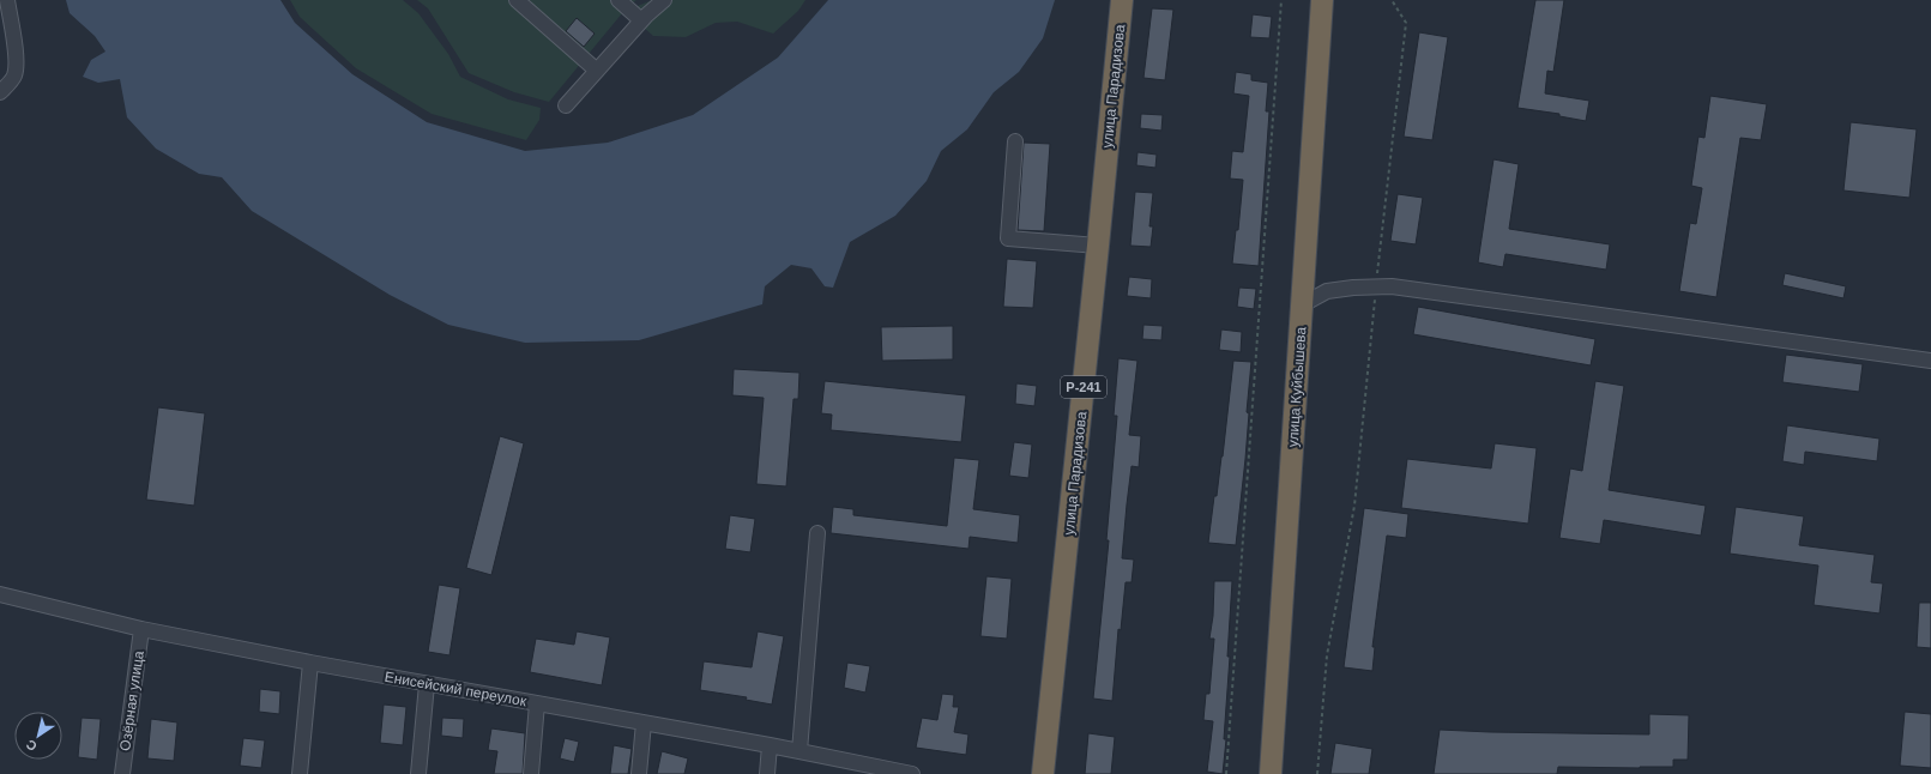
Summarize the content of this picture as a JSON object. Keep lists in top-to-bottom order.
{
  "streets": {
    "highway": ["улица Парадизова", "Р-241", "улица Куйбышева"],
    "street": ["Енисейский переулок", "Озёрная улица"]
  },
  "crossings": [
    ["Енисейский переулок", "Озёрная улица"]
  ],
  "north": "bottom left"
}
